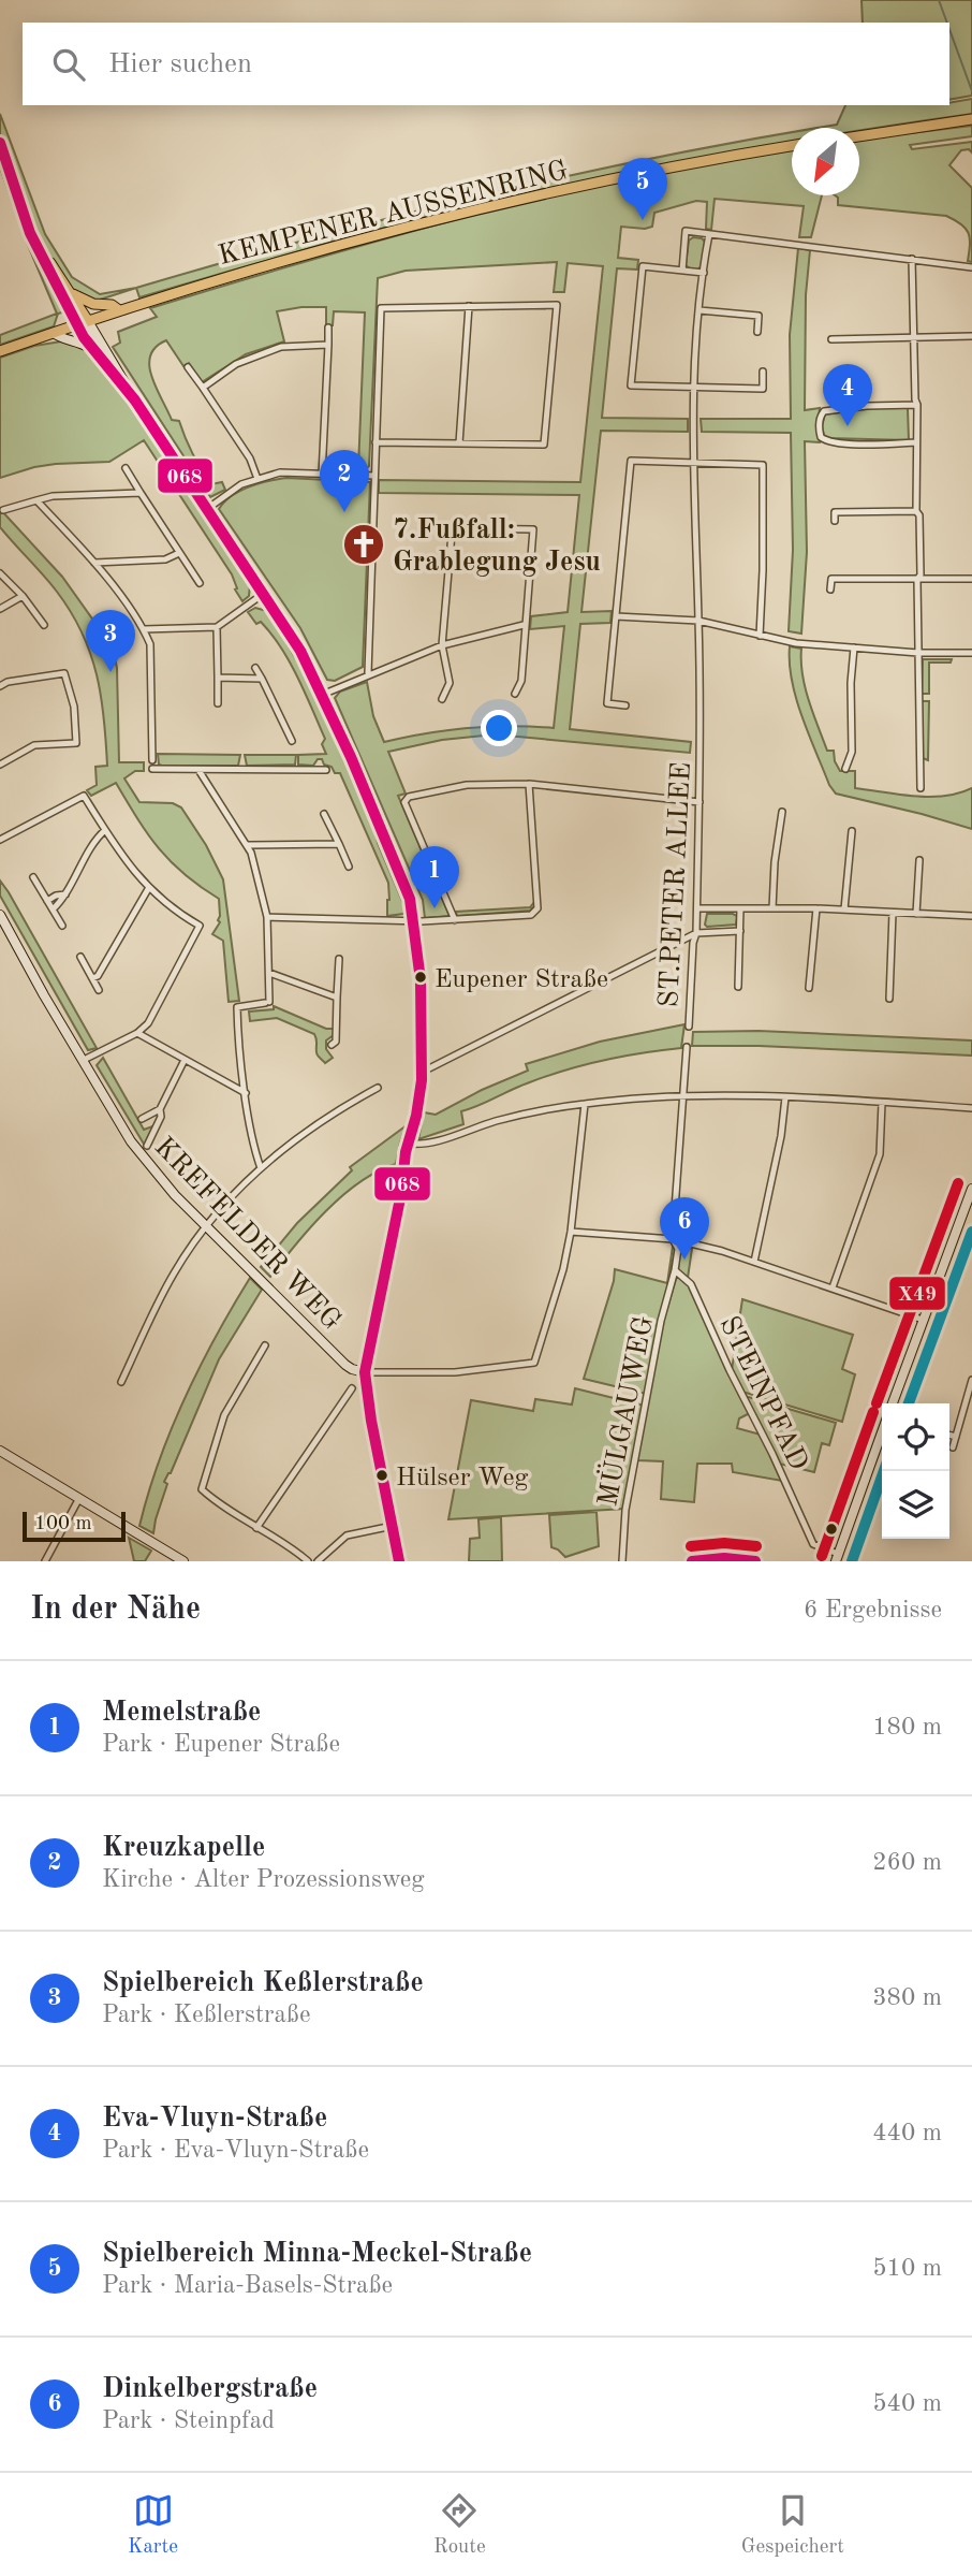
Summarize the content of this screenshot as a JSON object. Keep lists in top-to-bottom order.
{
  "streets": {
    "main road": ["KEMPENER AUSSENRING", "KREFELDER WEG"],
    "street": ["ST.PETER ALLEE", "STEINPFAD", "MÜLGAUWEG"]
  },
  "crossings": [
    ["STEINPFAD", "MÜLGAUWEG"]
  ],
  "places": {
    "church": ["7.Fußfall: Grablegung Jesu"],
    "other": ["Eupener Straße", "Hülser Weg"]
  },
  "lines": ["transit line 068", "transit line X49"],
  "scale_bar": "100 m",
  "north": "bottom left",
  "page": {
    "search": "Hier suchen",
    "pins": [
      "5",
      "4",
      "2",
      "3",
      "1",
      "6"
    ],
    "scale": "100 m",
    "heading": ["In der Nähe", "6 Ergebnisse"],
    "list": [
      {
        "mark": "1",
        "name": "Memelstraße",
        "note": "Park · Eupener Straße",
        "value": "180 m"
      },
      {
        "mark": "2",
        "name": "Kreuzkapelle",
        "note": "Kirche · Alter Prozessionsweg",
        "value": "260 m"
      },
      {
        "mark": "3",
        "name": "Spielbereich Keßlerstraße",
        "note": "Park · Keßlerstraße",
        "value": "380 m"
      },
      {
        "mark": "4",
        "name": "Eva-Vluyn-Straße",
        "note": "Park · Eva-Vluyn-Straße",
        "value": "440 m"
      },
      {
        "mark": "5",
        "name": "Spielbereich Minna-Meckel-Straße",
        "note": "Park · Maria-Basels-Straße",
        "value": "510 m"
      },
      {
        "mark": "6",
        "name": "Dinkelbergstraße",
        "note": "Park · Steinpfad",
        "value": "540 m"
      }
    ],
    "nav": ["Karte", "Route", "Gespeichert"]
  }
}
